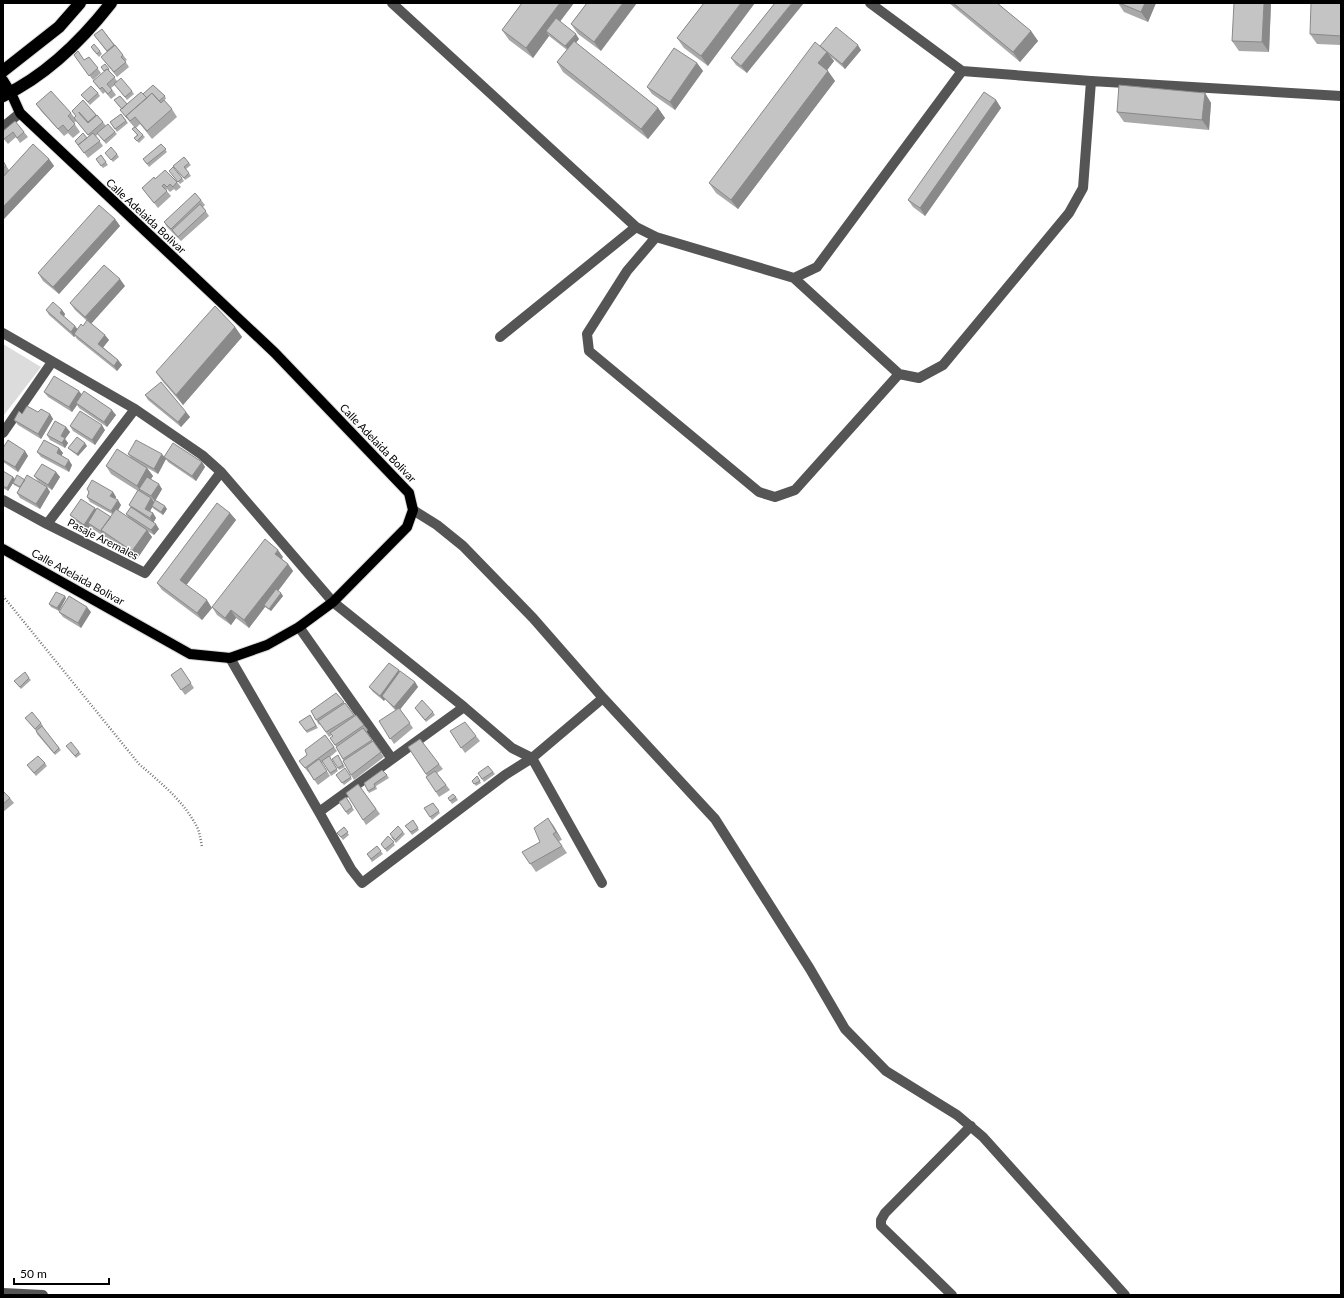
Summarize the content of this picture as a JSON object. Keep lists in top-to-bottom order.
{
  "streets": {
    "main road": ["Calle Adelaida Bolivar"],
    "street": ["Pasaje Aremales"]
  },
  "scale_bar": "50 m"
}
